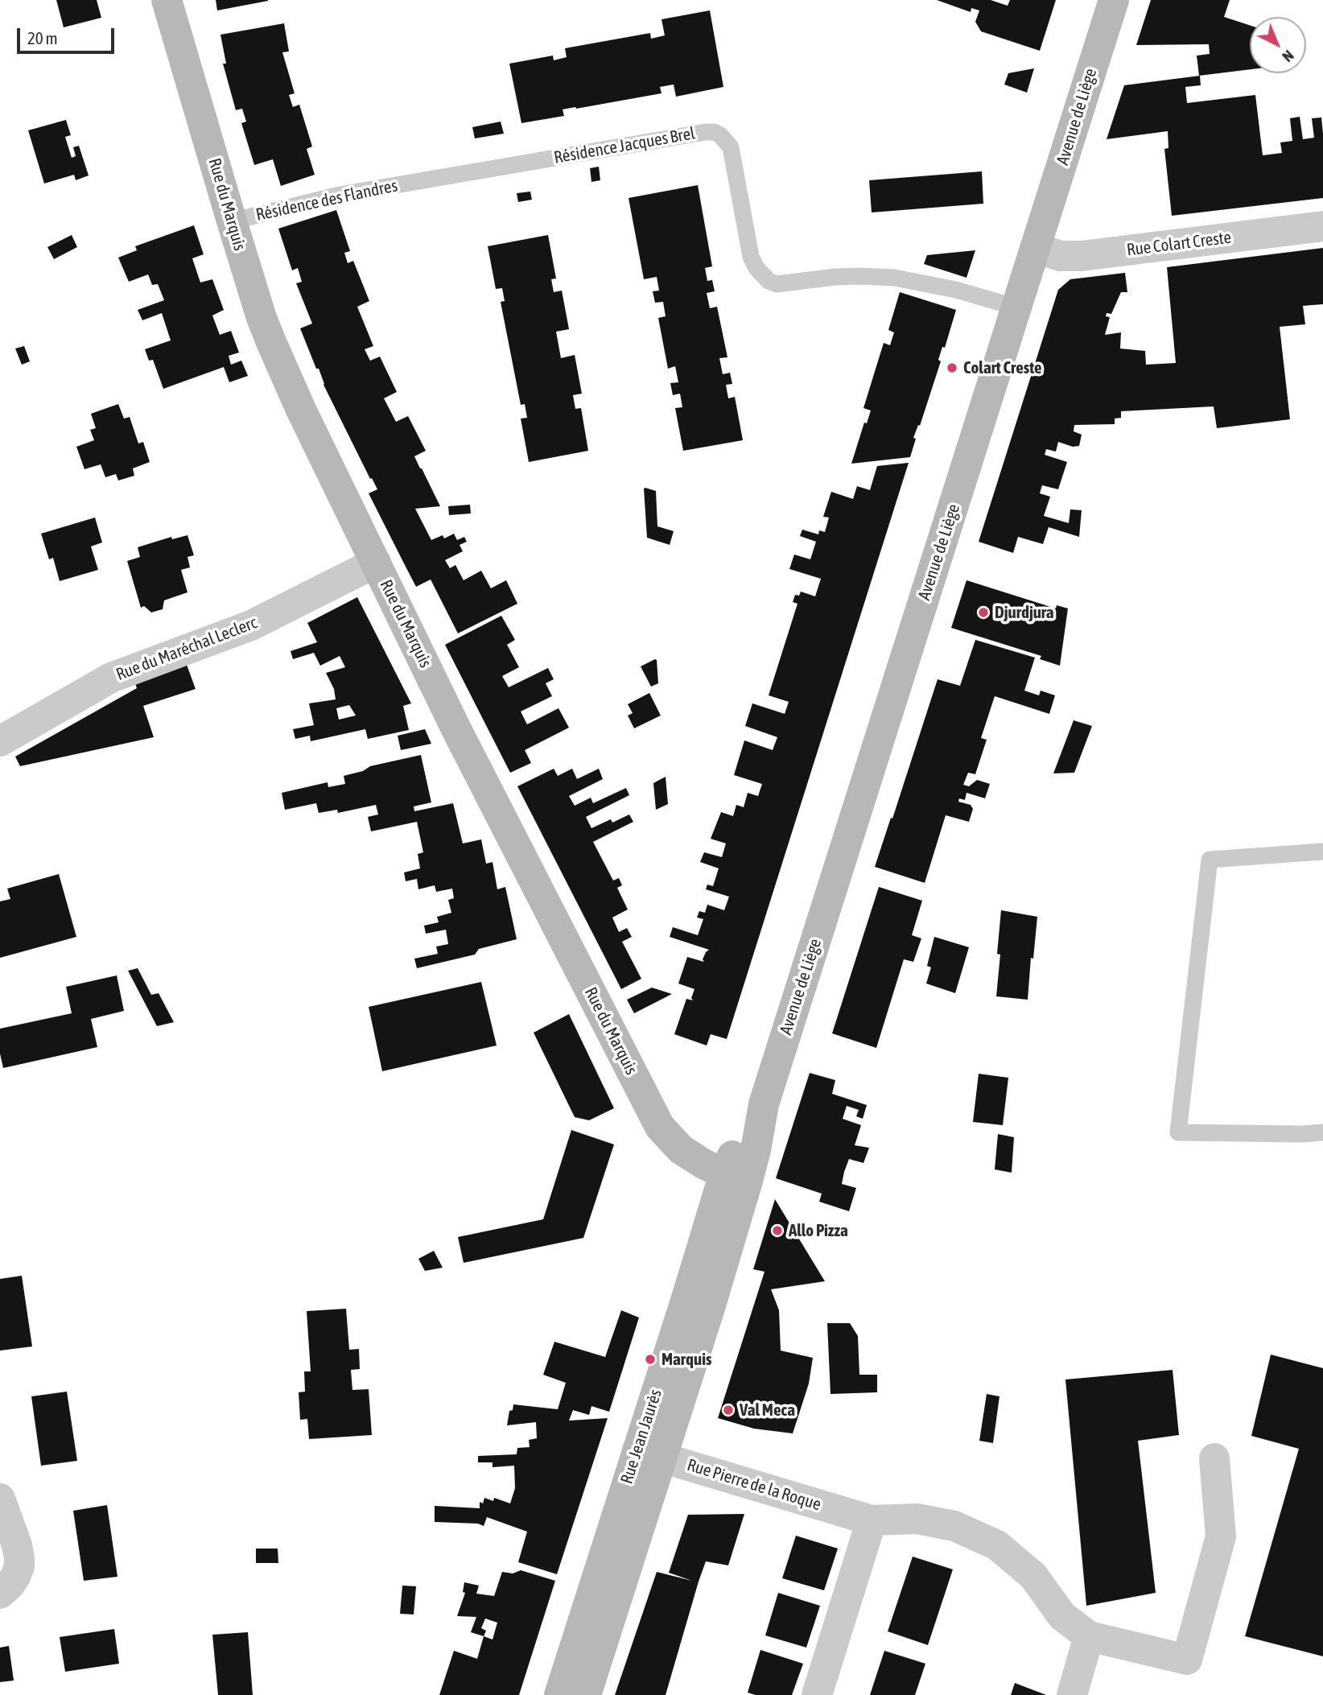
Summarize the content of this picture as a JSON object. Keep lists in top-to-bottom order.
{
  "streets": {
    "main road": ["Avenue de Liège", "Rue du Marquis", "Rue Jean Jaurès"],
    "street": ["Rue Colart Creste", "Rue du Maréchal Leclerc", "Rue Pierre de la Roque"],
    "lane": ["Résidence Jacques Brel", "Résidence des Flandres"]
  },
  "crossings": [
    ["Avenue de Liège", "Résidence Jacques Brel"],
    ["Avenue de Liège", "Rue du Marquis"],
    ["Avenue de Liège", "Rue Colart Creste"],
    ["Avenue de Liège", "Rue Jean Jaurès"],
    ["Résidence Jacques Brel", "Résidence des Flandres"],
    ["Résidence des Flandres", "Rue du Marquis"],
    ["Rue du Marquis", "Rue du Maréchal Leclerc"],
    ["Rue du Marquis", "Rue Jean Jaurès"],
    ["Rue Jean Jaurès", "Rue Pierre de la Roque"]
  ],
  "places": [
    "Colart Creste",
    "Djurdjura",
    "Allo Pizza",
    "Marquis",
    "Val Meca"
  ],
  "scale_bar": "20 m",
  "north": "bottom right"
}
